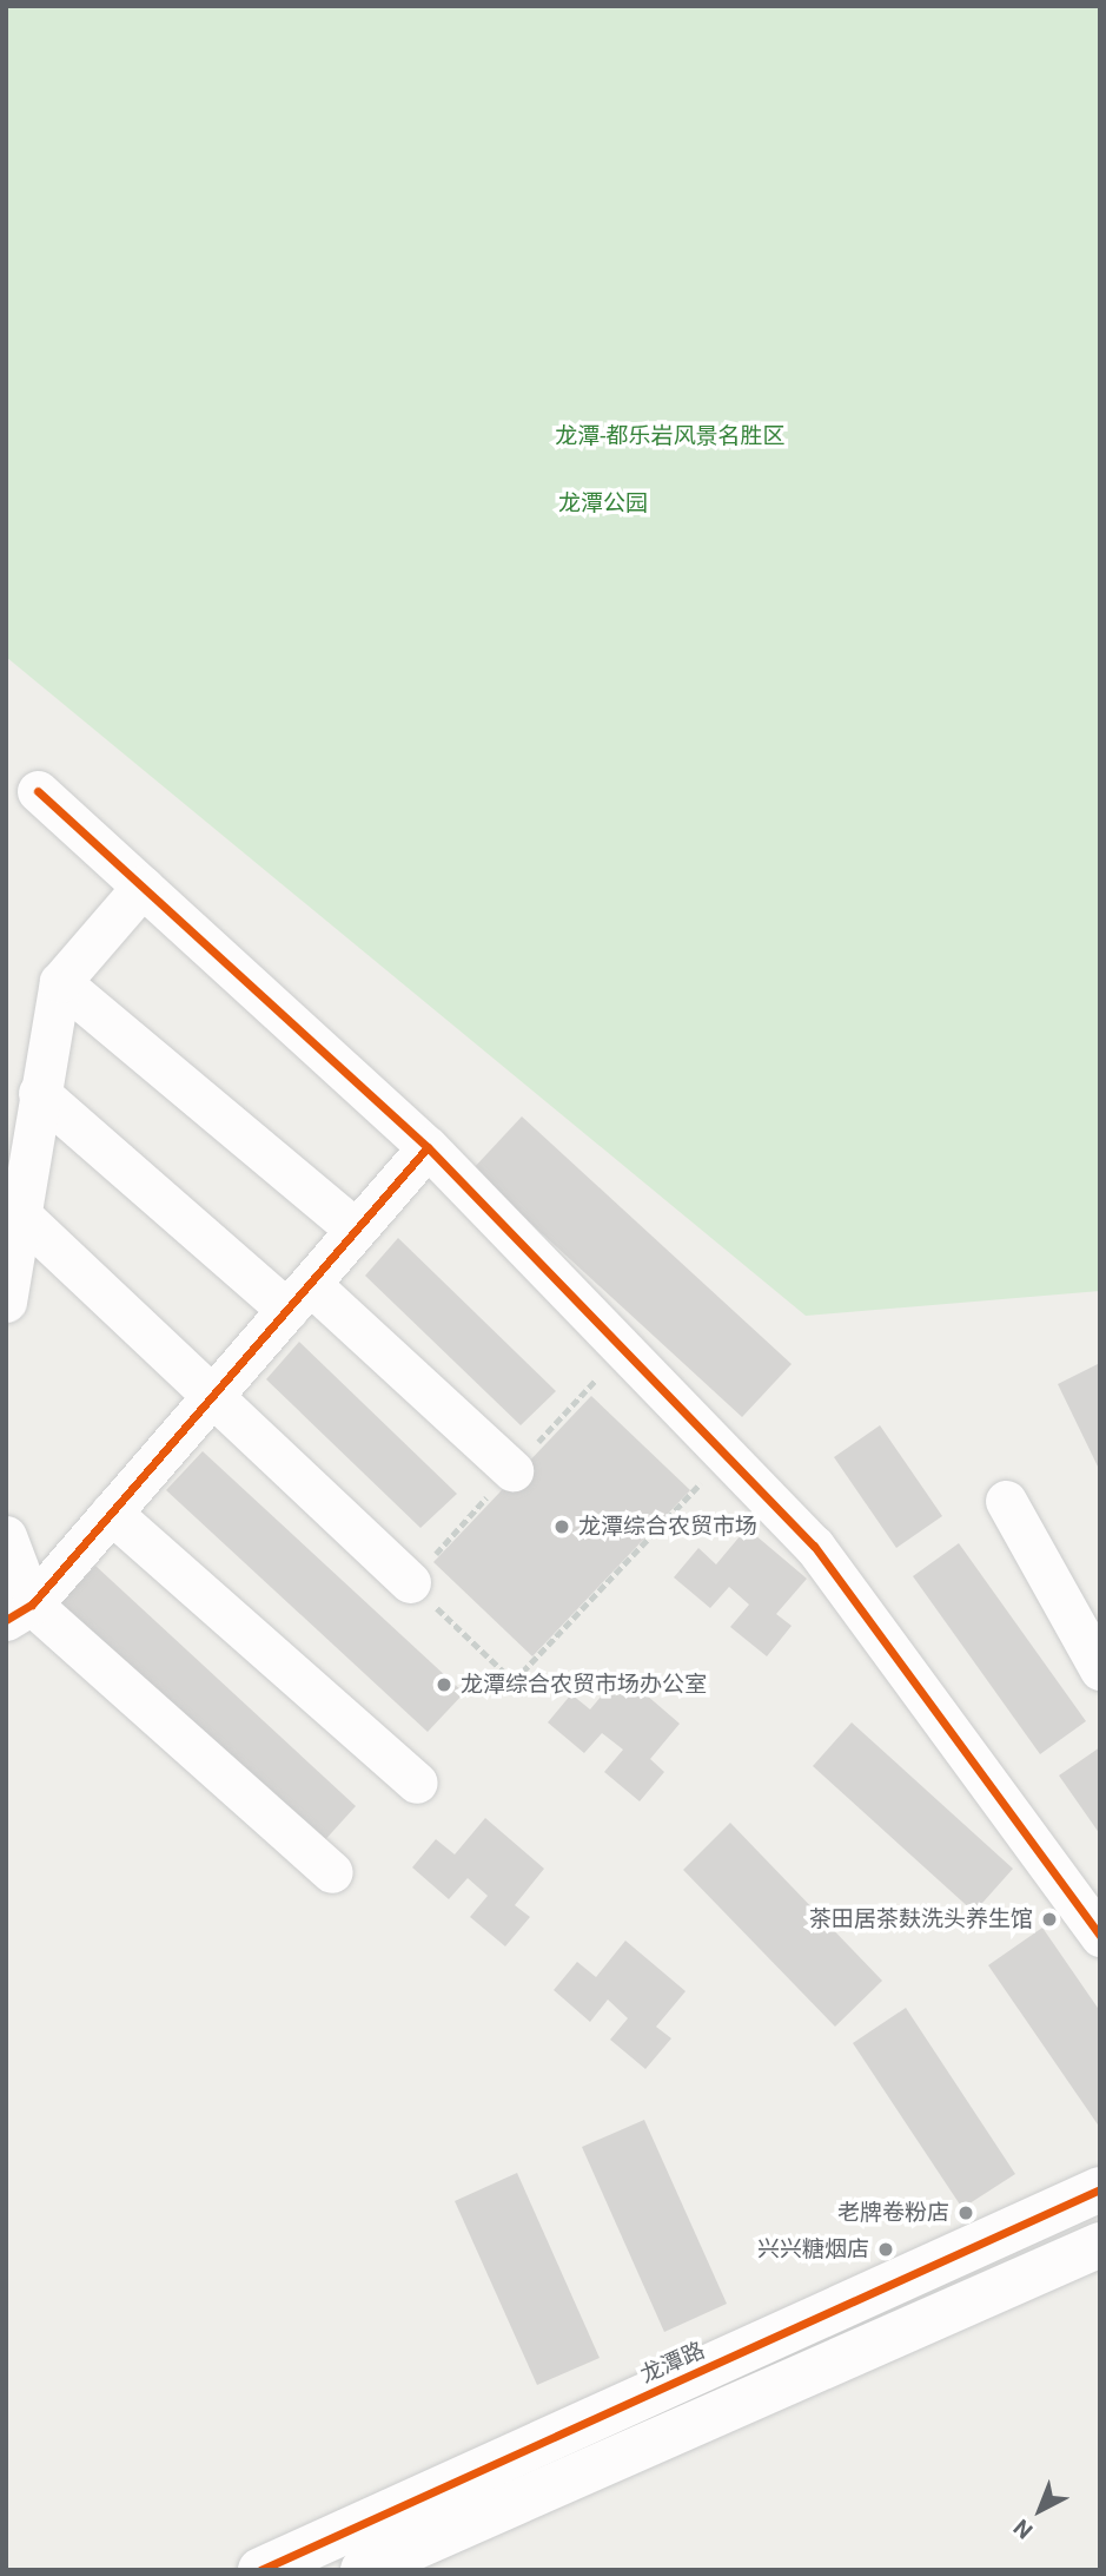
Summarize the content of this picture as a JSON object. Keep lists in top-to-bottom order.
{
  "streets": {
    "street": ["龙潭路"]
  },
  "parks": ["龙潭-都乐岩风景名胜区", "龙潭公园"],
  "places": [
    "龙潭综合农贸市场",
    "龙潭综合农贸市场办公室",
    "茶田居茶麸洗头养生馆",
    "老牌卷粉店",
    "兴兴糖烟店"
  ],
  "north": "bottom left"
}
